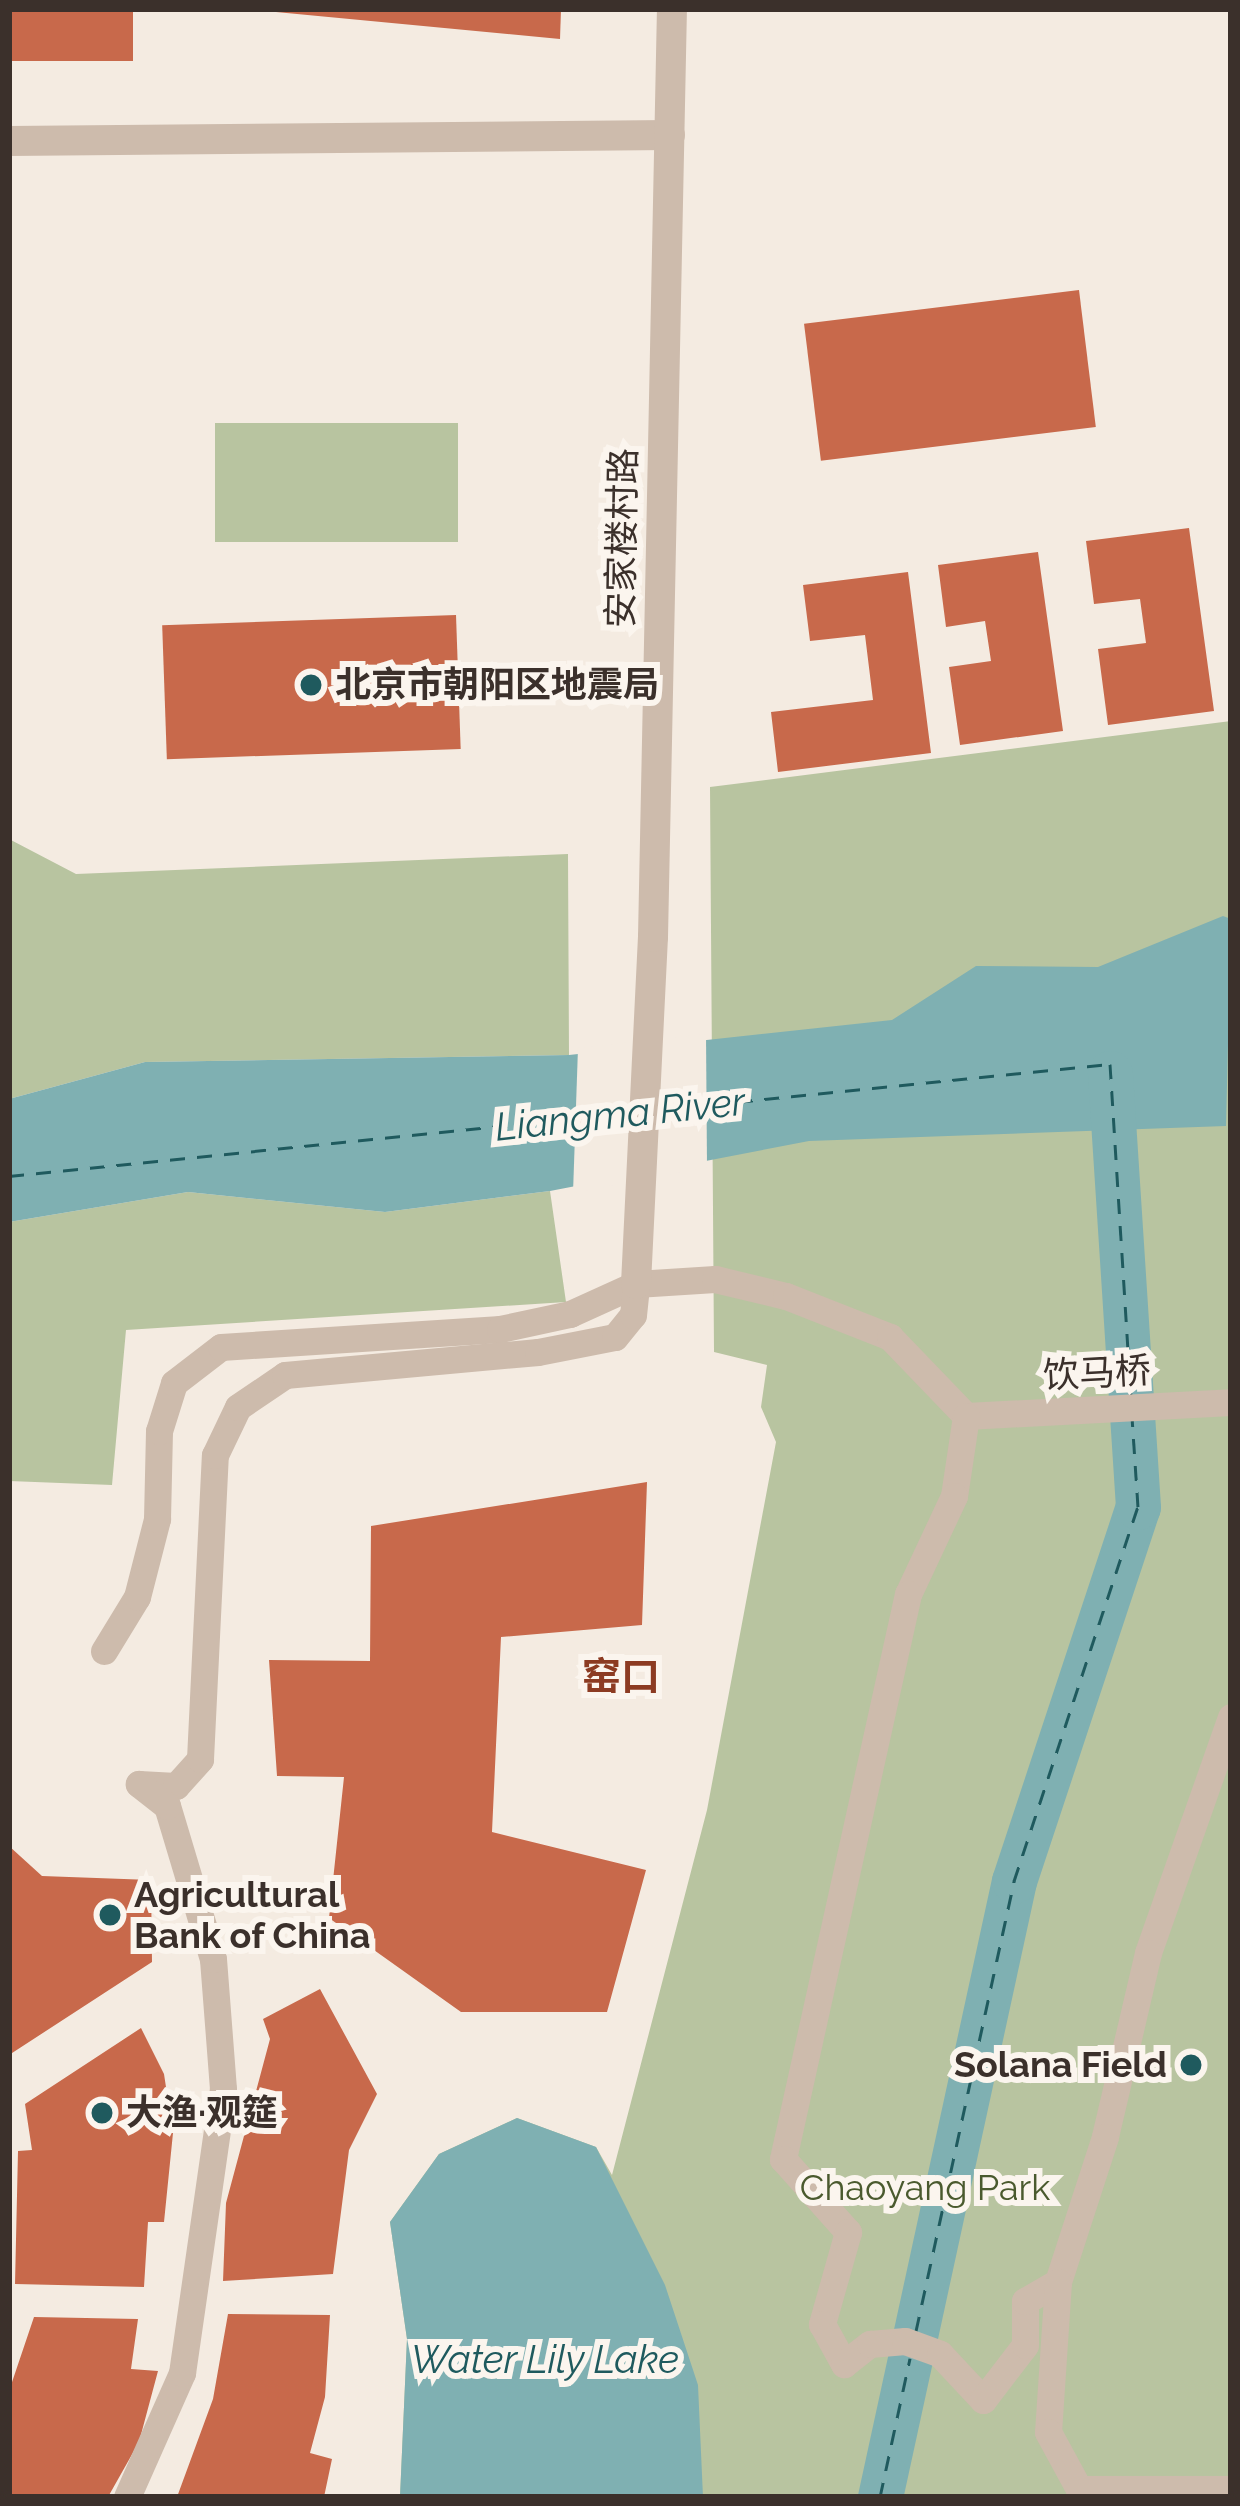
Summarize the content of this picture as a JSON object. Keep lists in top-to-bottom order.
{
  "streets": {
    "street": ["安家楼村路"],
    "lane": ["饮马桥"]
  },
  "districts": ["窑口"],
  "water": ["Liangma River", "Water Lily Lake"],
  "parks": ["Chaoyang Park"],
  "places": [
    "北京市朝阳区地震局",
    "Agricultural Bank of China",
    "Solana Field",
    "大渔·观筵"
  ]
}
